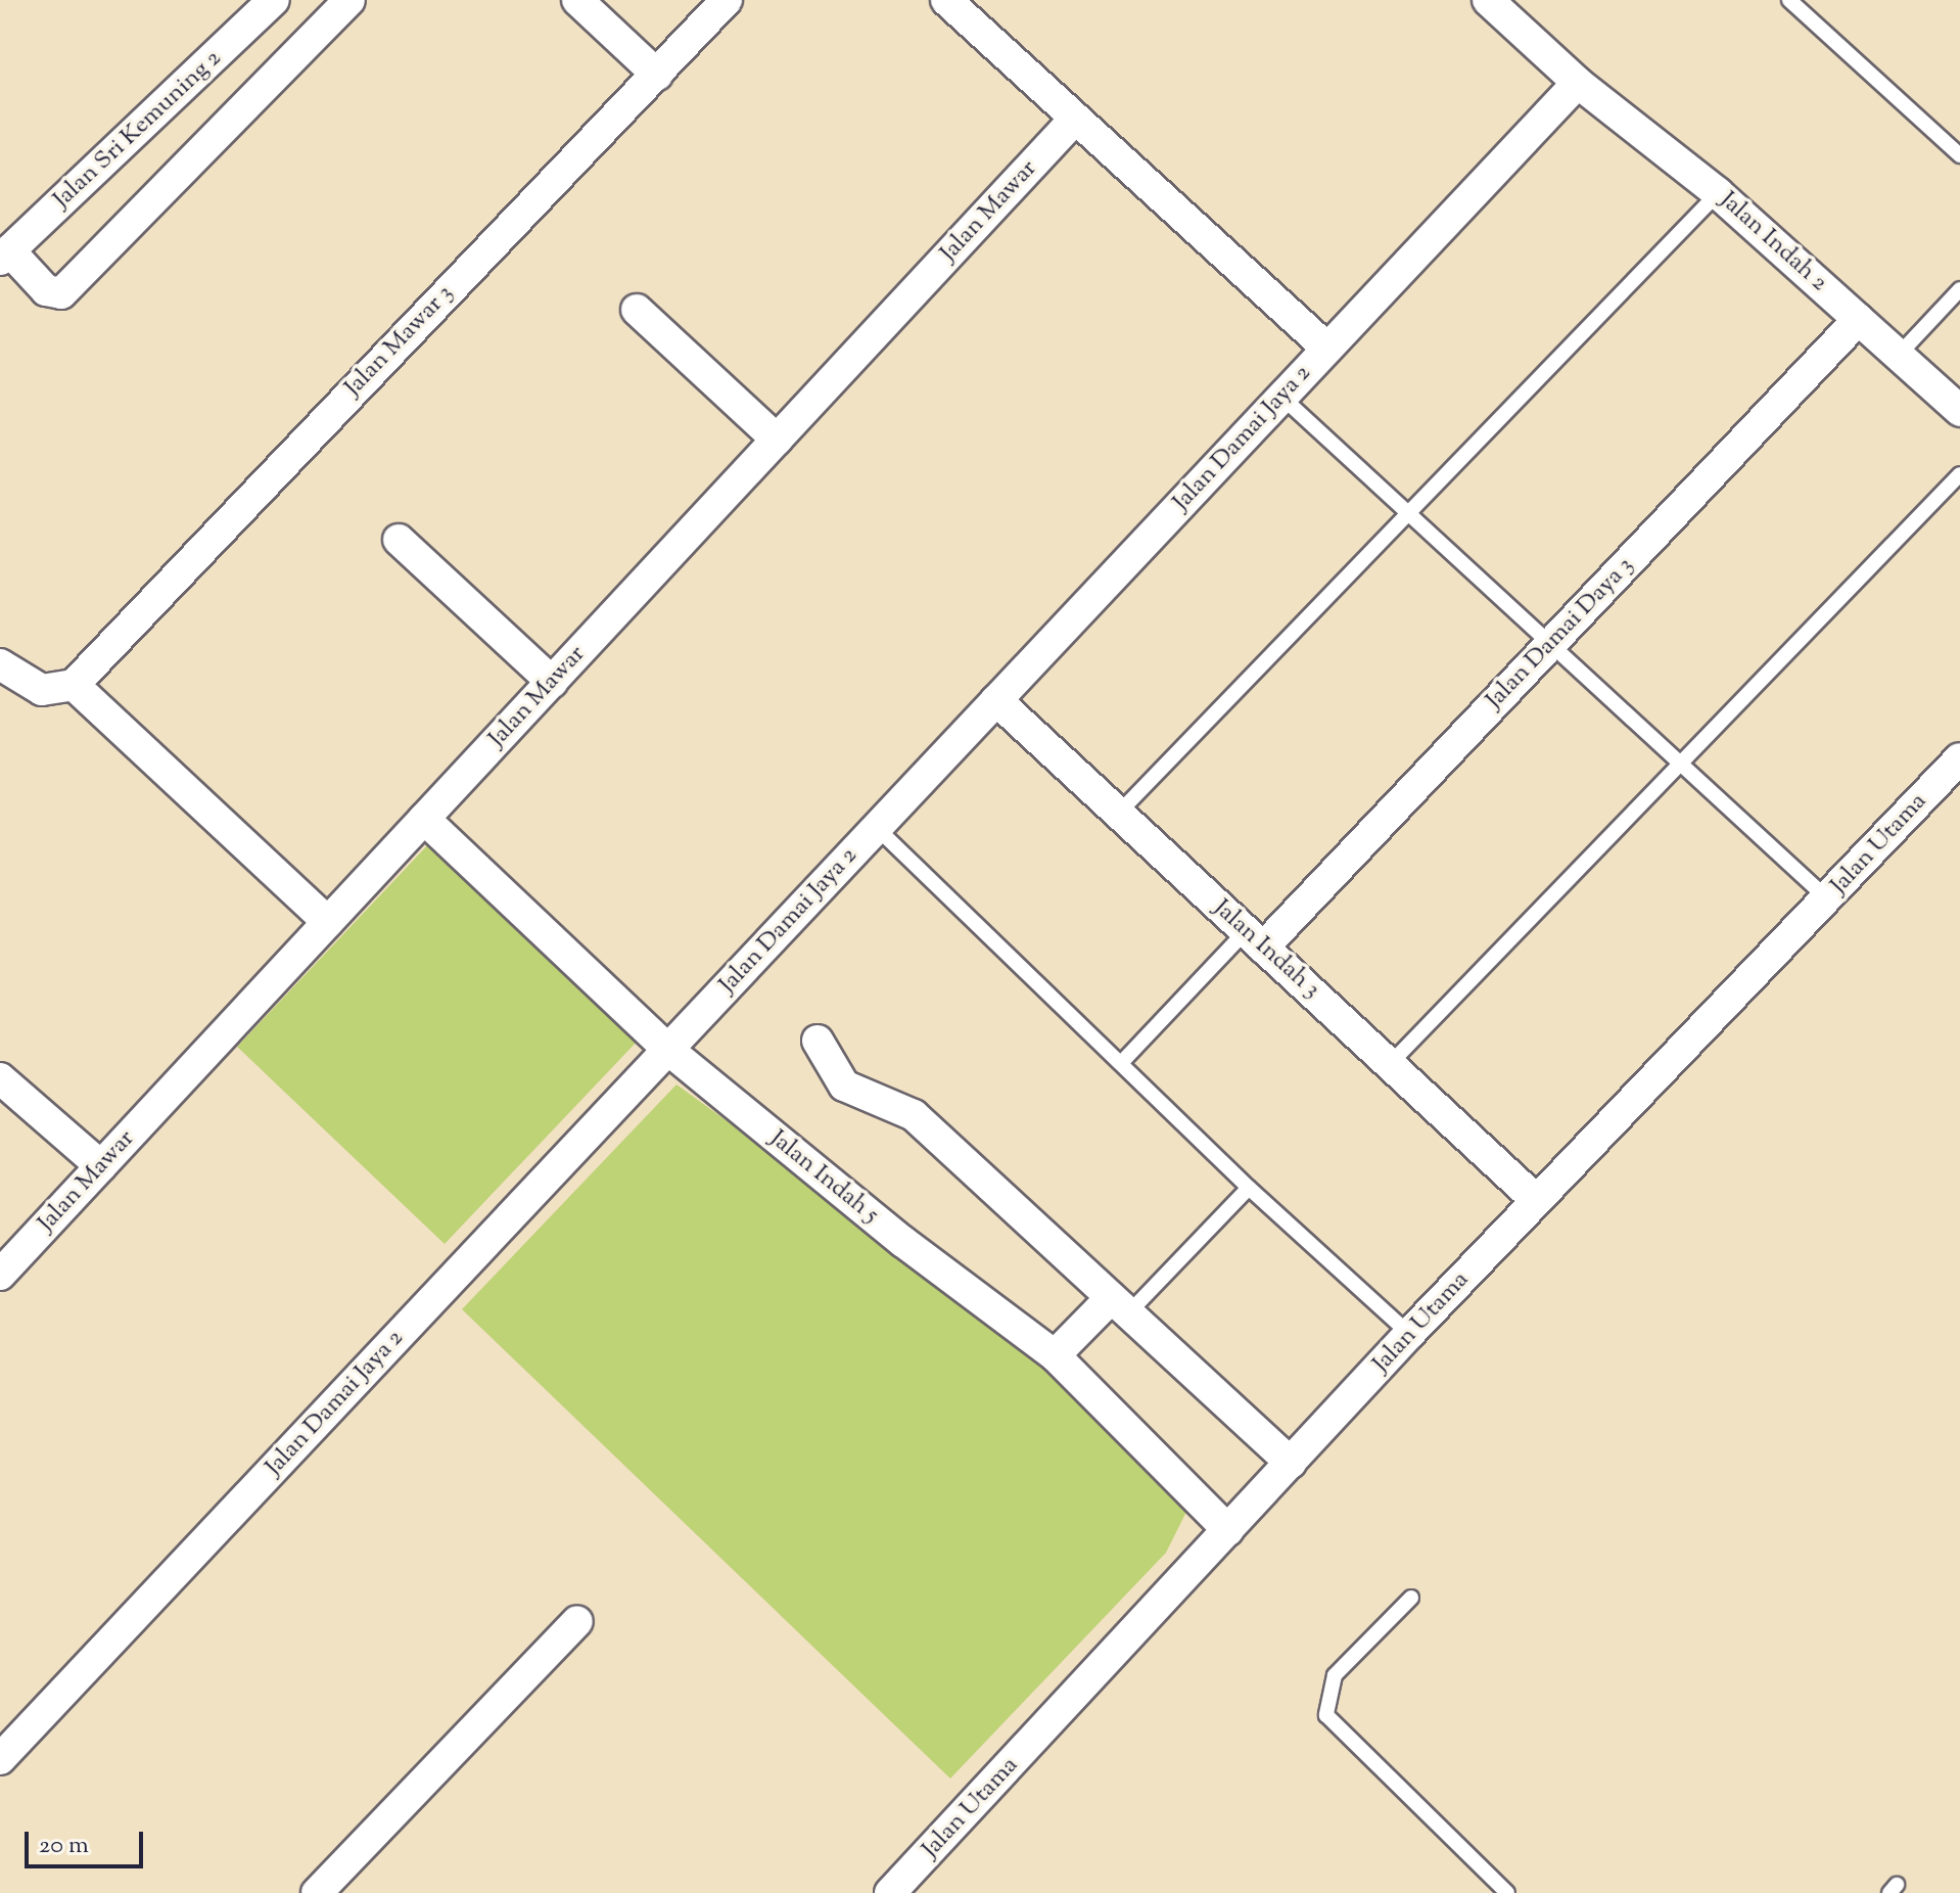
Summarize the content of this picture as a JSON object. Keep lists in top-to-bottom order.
{
  "streets": {
    "street": [
      "Jalan Sri Kemuning 2",
      "Jalan Mawar",
      "Jalan Indah 2",
      "Jalan Mawar 3",
      "Jalan Damai Jaya 2",
      "Jalan Damai Daya 3",
      "Jalan Utama",
      "Jalan Indah 3",
      "Jalan Indah 5"
    ]
  },
  "crossings": [
    ["Jalan Mawar", "Jalan Indah 5"],
    ["Jalan Indah 2", "Jalan Damai Jaya 2"],
    ["Jalan Indah 2", "Jalan Damai Daya 3"],
    ["Jalan Damai Jaya 2", "Jalan Indah 3"],
    ["Jalan Damai Jaya 2", "Jalan Indah 5"],
    ["Jalan Damai Daya 3", "Jalan Indah 3"],
    ["Jalan Utama", "Jalan Indah 3"],
    ["Jalan Utama", "Jalan Indah 5"]
  ],
  "scale_bar": "20 m"
}
